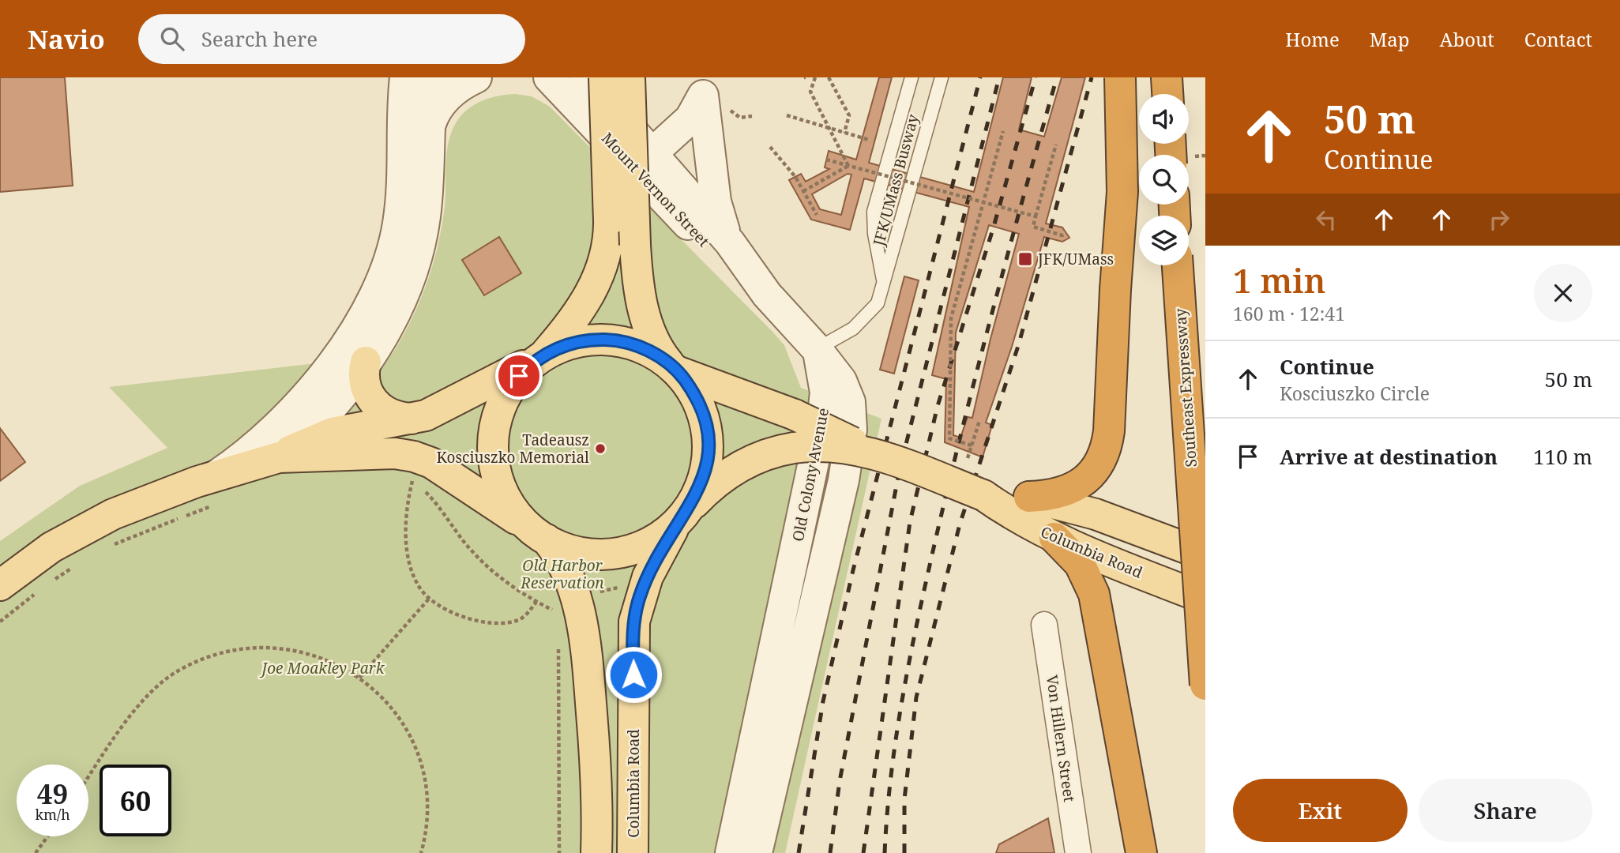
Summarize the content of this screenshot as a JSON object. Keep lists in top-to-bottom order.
{
  "streets": {
    "highway": ["Southeast Expressway"],
    "main road": ["Columbia Road"],
    "street": ["Mount Vernon Street", "Old Colony Avenue", "Von Hillern Street"],
    "lane": ["JFK/UMass Busway"]
  },
  "crossings": [
    ["JFK/UMass Busway", "Mount Vernon Street"],
    ["JFK/UMass Busway", "Old Colony Avenue"],
    ["Mount Vernon Street", "Old Colony Avenue"]
  ],
  "parks": ["Old Harbor Reservation", "Joe Moakley Park"],
  "places": {
    "transit": ["JFK/UMass"],
    "other": ["Tadeausz Kosciuszko Memorial"]
  },
  "page": {
    "header": "Navio",
    "search": "Search here",
    "nav": [
      "Home",
      "Map",
      "About",
      "Contact"
    ],
    "turn": ["50 m", "Continue"],
    "heading": ["1 min", "160 m · 12:41"],
    "list": [
      {
        "name": "Continue",
        "note": "Kosciuszko Circle",
        "value": "50 m"
      },
      {
        "name": "Arrive at destination",
        "value": "110 m"
      }
    ],
    "speed": "49 km/h",
    "limit": "60",
    "buttons": ["Exit", "Share"]
  }
}
